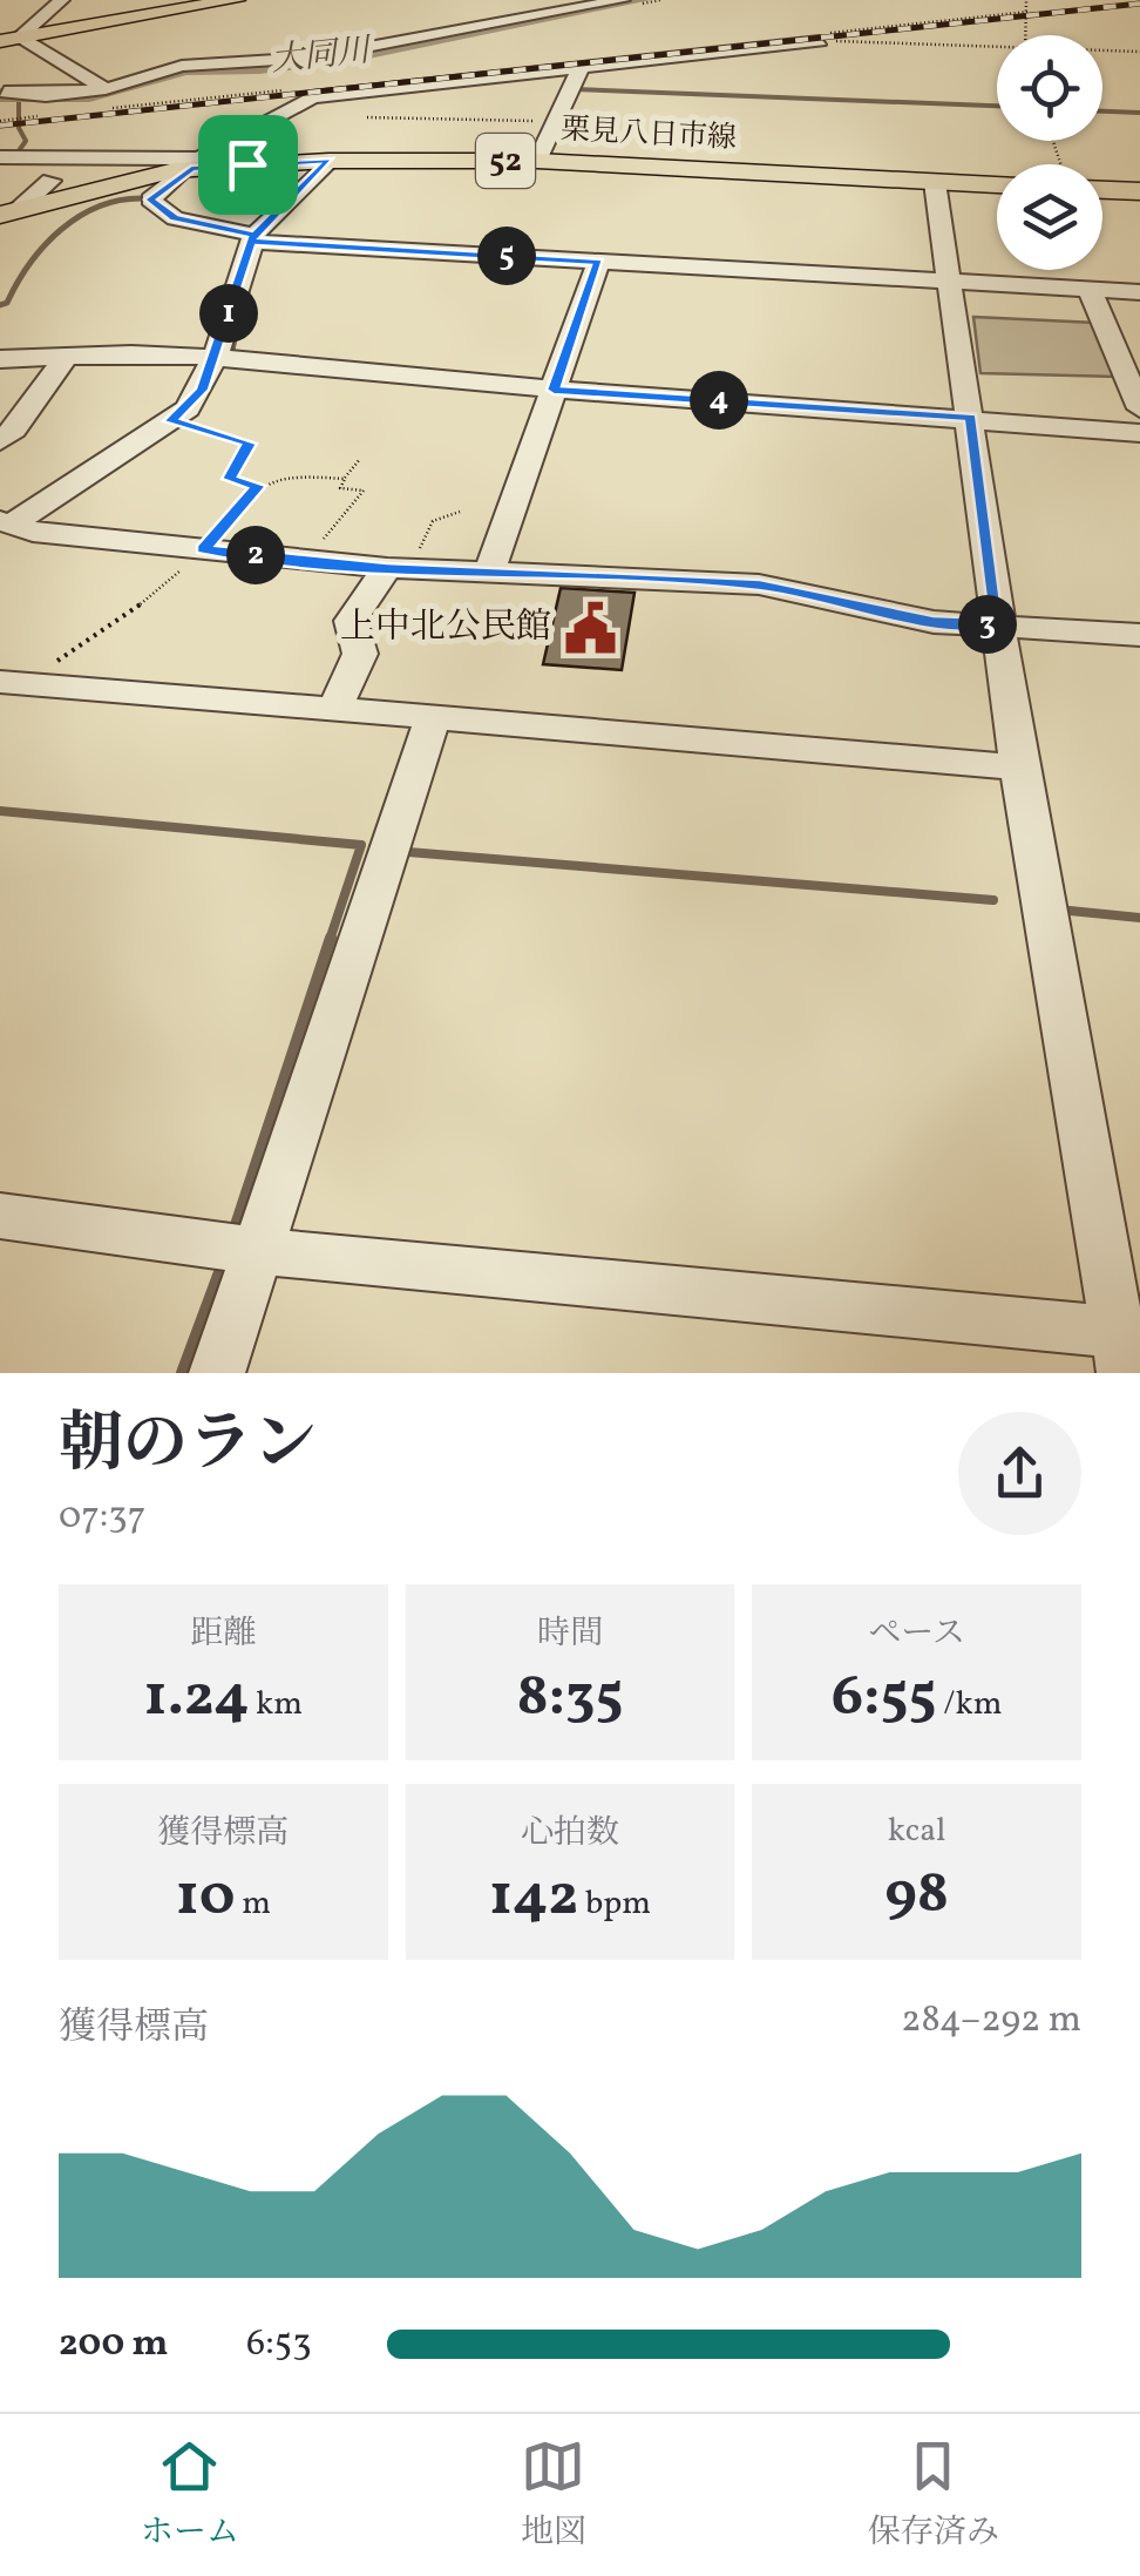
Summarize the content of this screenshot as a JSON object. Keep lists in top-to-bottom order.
{
  "streets": {
    "main road": ["栗見八日市線", "52"]
  },
  "water": ["大同川"],
  "places": {
    "public building": ["上中北公民館"]
  },
  "page": {
    "pins": [
      "5",
      "1",
      "4",
      "2",
      "3"
    ],
    "heading": ["朝のラン", "07:37"],
    "stats": [
      ["距離", "1.24 km"],
      ["時間", "8:35"],
      ["ペース", "6:55 /km"],
      ["獲得標高", "10 m"],
      ["心拍数", "142 bpm"],
      ["kcal", "98"]
    ],
    "chart": ["獲得標高", "284–292 m"],
    "list": [
      {
        "name": "200 m",
        "note": "6:53"
      }
    ],
    "tabs": ["ホーム", "地図", "保存済み"]
  }
}
